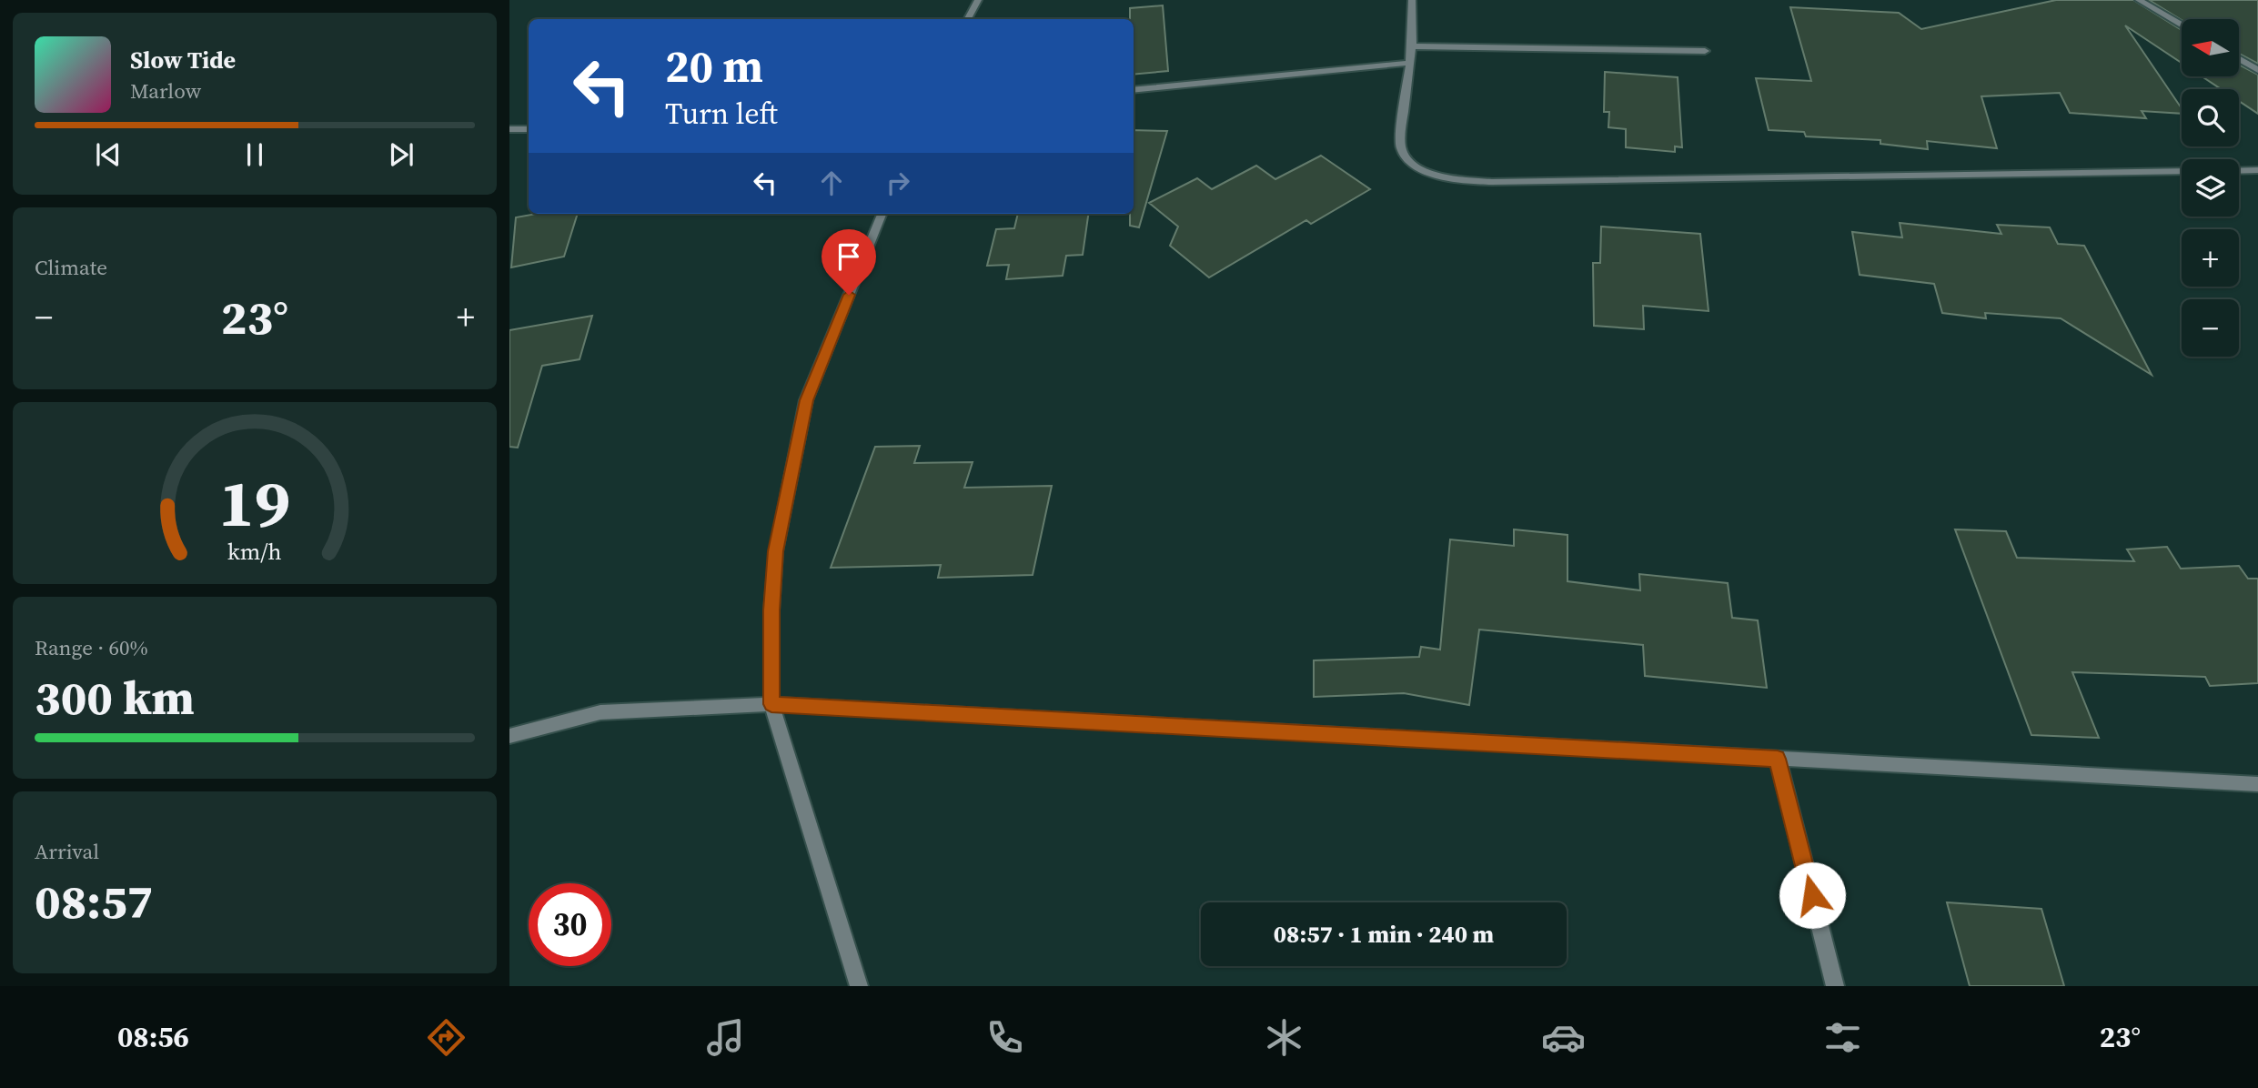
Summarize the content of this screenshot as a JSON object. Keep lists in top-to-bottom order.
{
  "north": "left",
  "page": {
    "map_buttons": ["+", "−"],
    "turn": ["20 m", "Turn left"],
    "song": ["Slow Tide", "Marlow"],
    "tile": [
      "Climate",
      ["Range · 60%", "300 km"],
      ["Arrival", "08:57"]
    ],
    "heat": ["−", "23°", "+"],
    "limit": "30",
    "trip": "08:57 · 1 min · 240 m",
    "tabs": ["08:56", "23°"],
    "gauge": ["19", "km/h"]
  }
}
